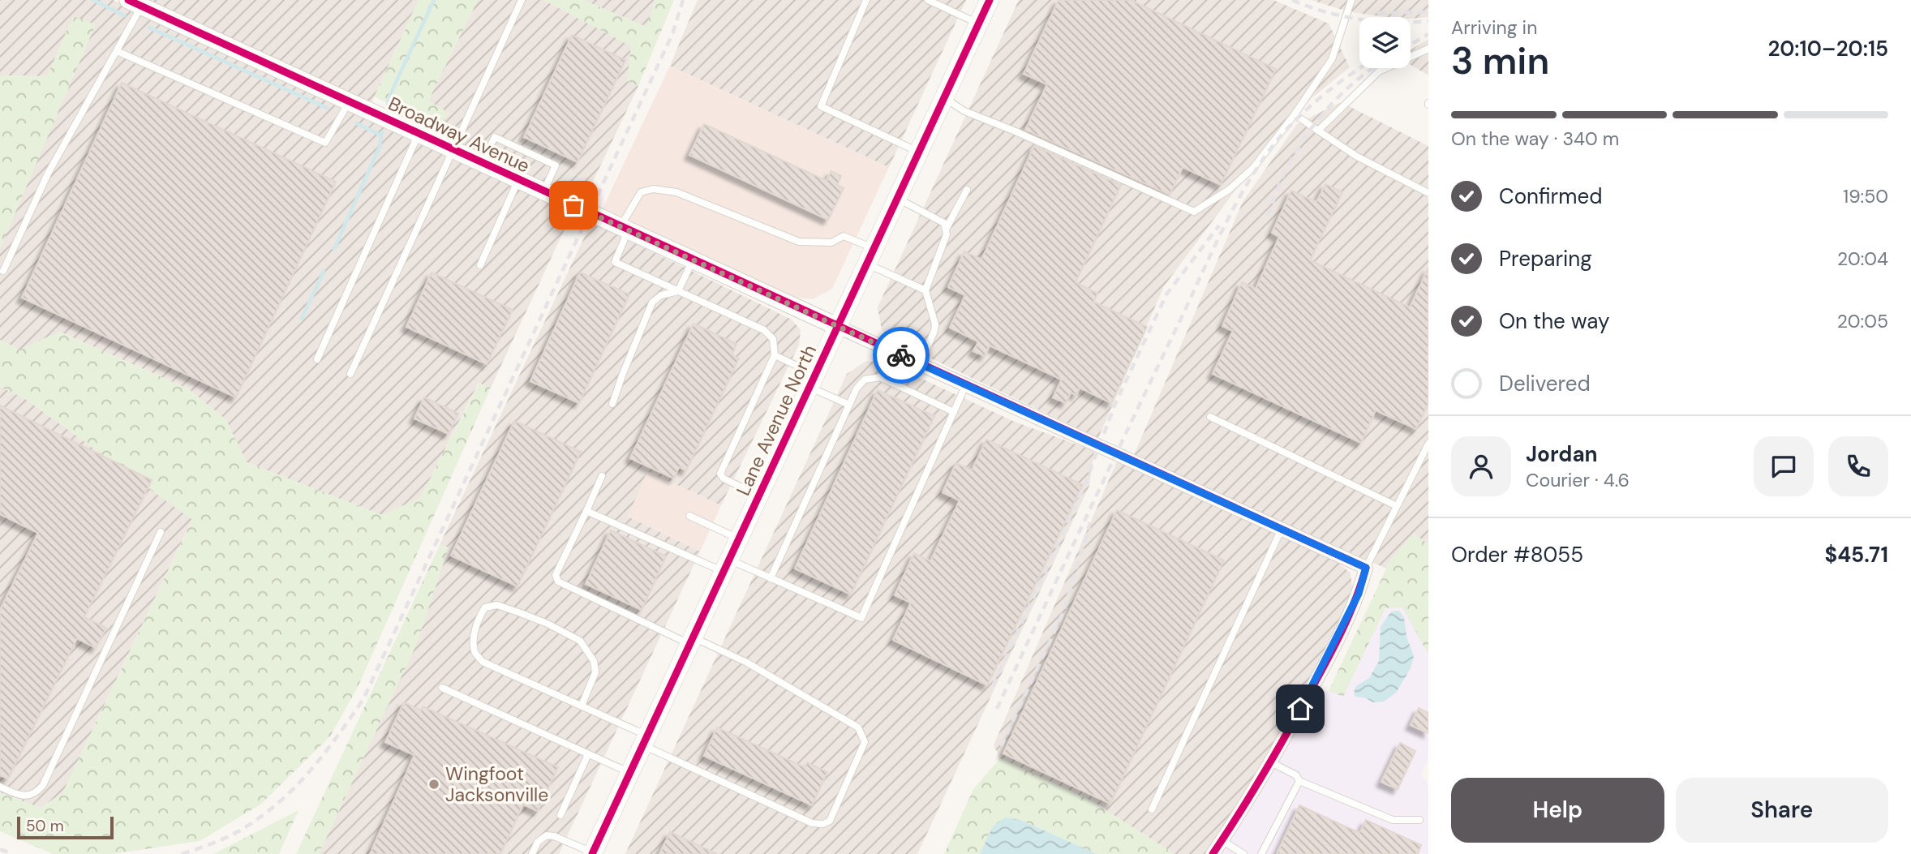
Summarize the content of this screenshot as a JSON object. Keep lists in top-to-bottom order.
{
  "streets": {
    "main road": ["Lane Avenue North"],
    "street": ["Broadway Avenue"]
  },
  "crossings": [
    ["Broadway Avenue", "Lane Avenue North"]
  ],
  "places": ["Wingfoot Jacksonville"],
  "scale_bar": "50 m",
  "page": {
    "heading": ["3 min", "Arriving in", "20:10–20:15"],
    "panel": [
      "Jordan",
      "Courier · 4.6",
      "Order #8055",
      "$45.71"
    ],
    "bar": "On the way · 340 m",
    "list": [
      ["Confirmed", "19:50"],
      ["Preparing", "20:04"],
      ["On the way", "20:05"],
      "Delivered"
    ],
    "buttons": ["Help", "Share"],
    "scale": "50 m"
  }
}
